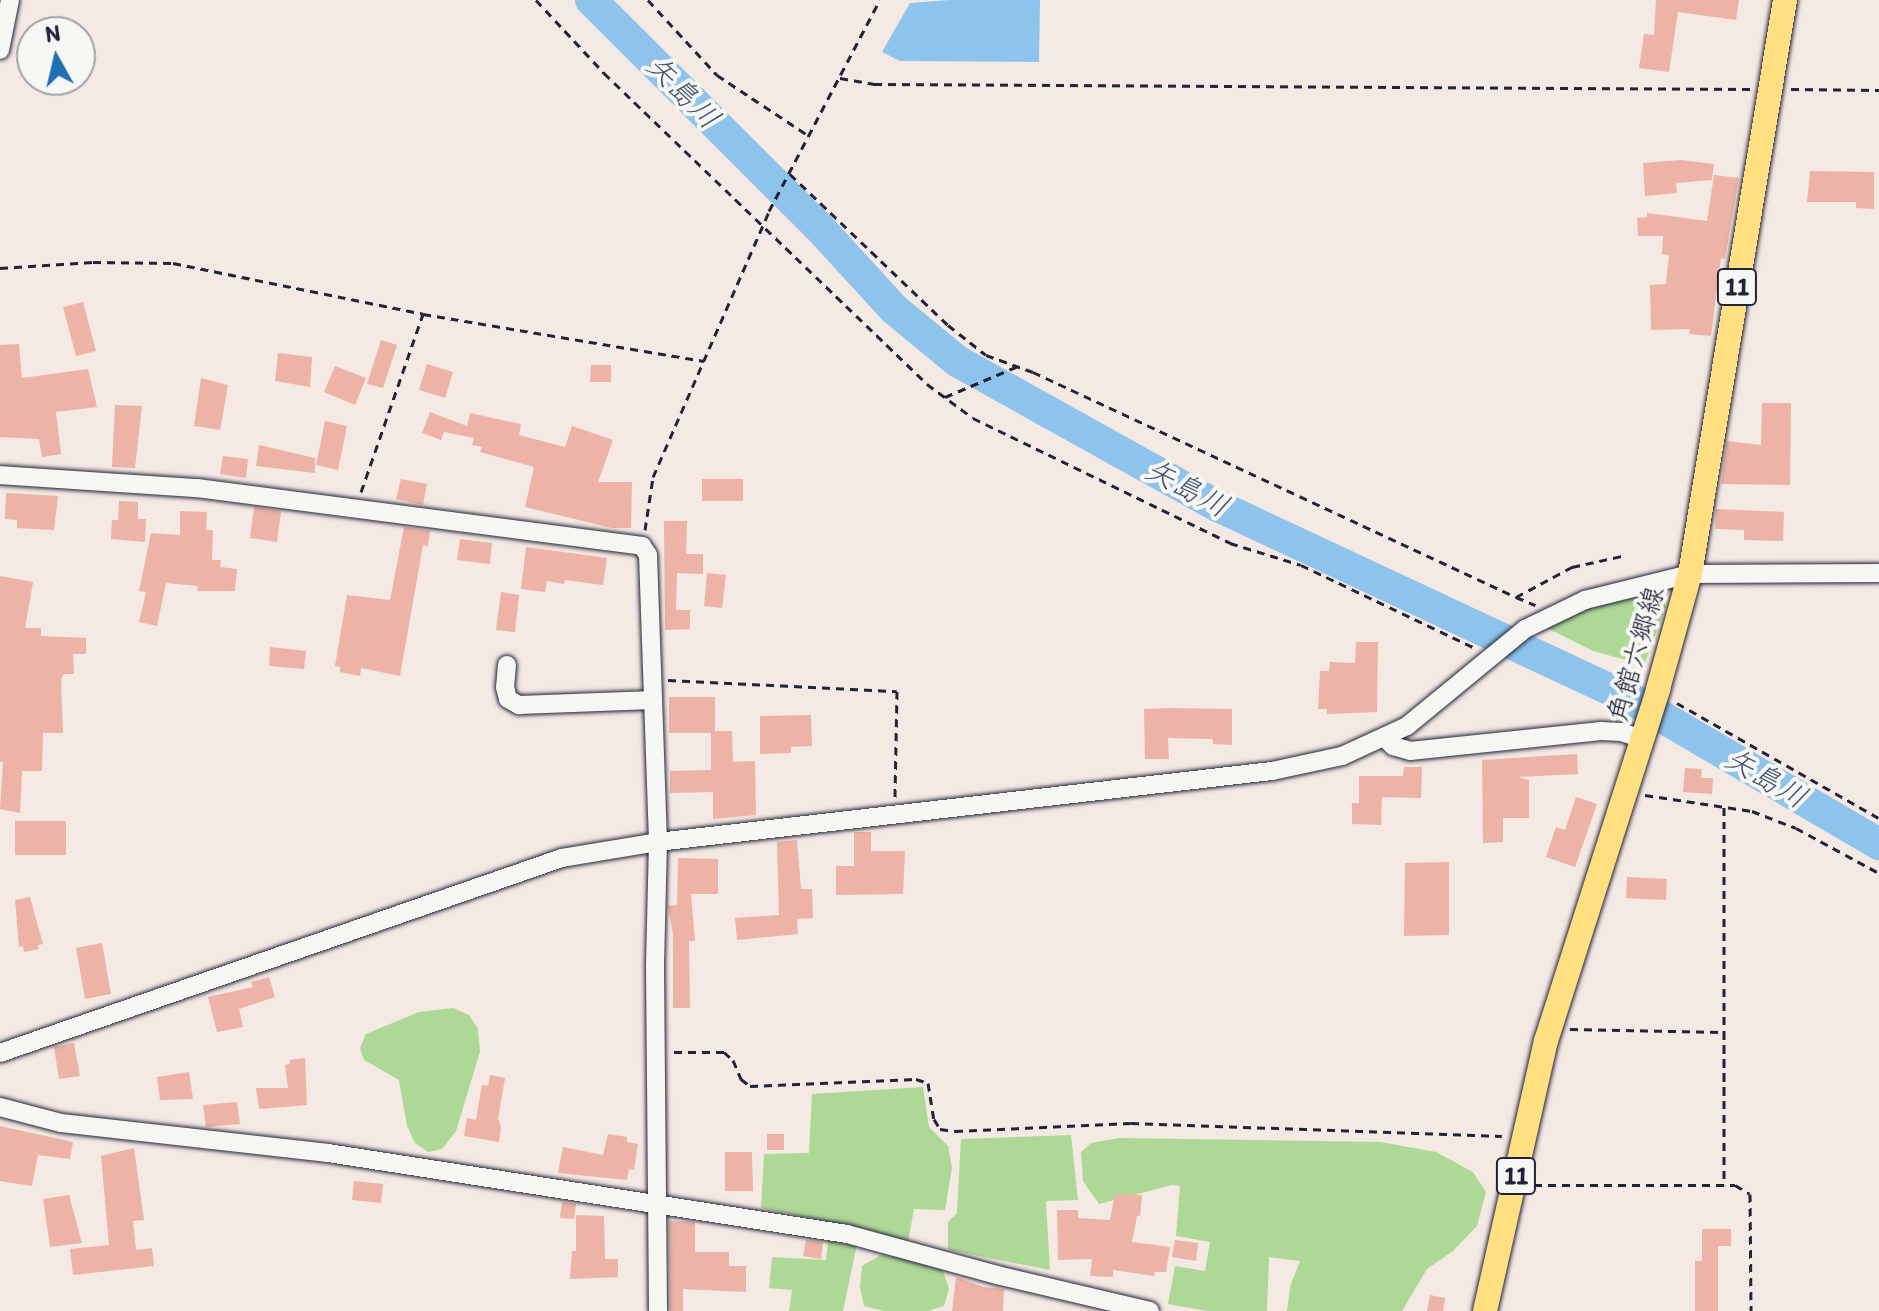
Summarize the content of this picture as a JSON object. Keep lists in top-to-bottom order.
{
  "streets": {
    "main road": ["11", "角館六郷線"]
  },
  "water": ["矢島川"],
  "north": "top"
}
